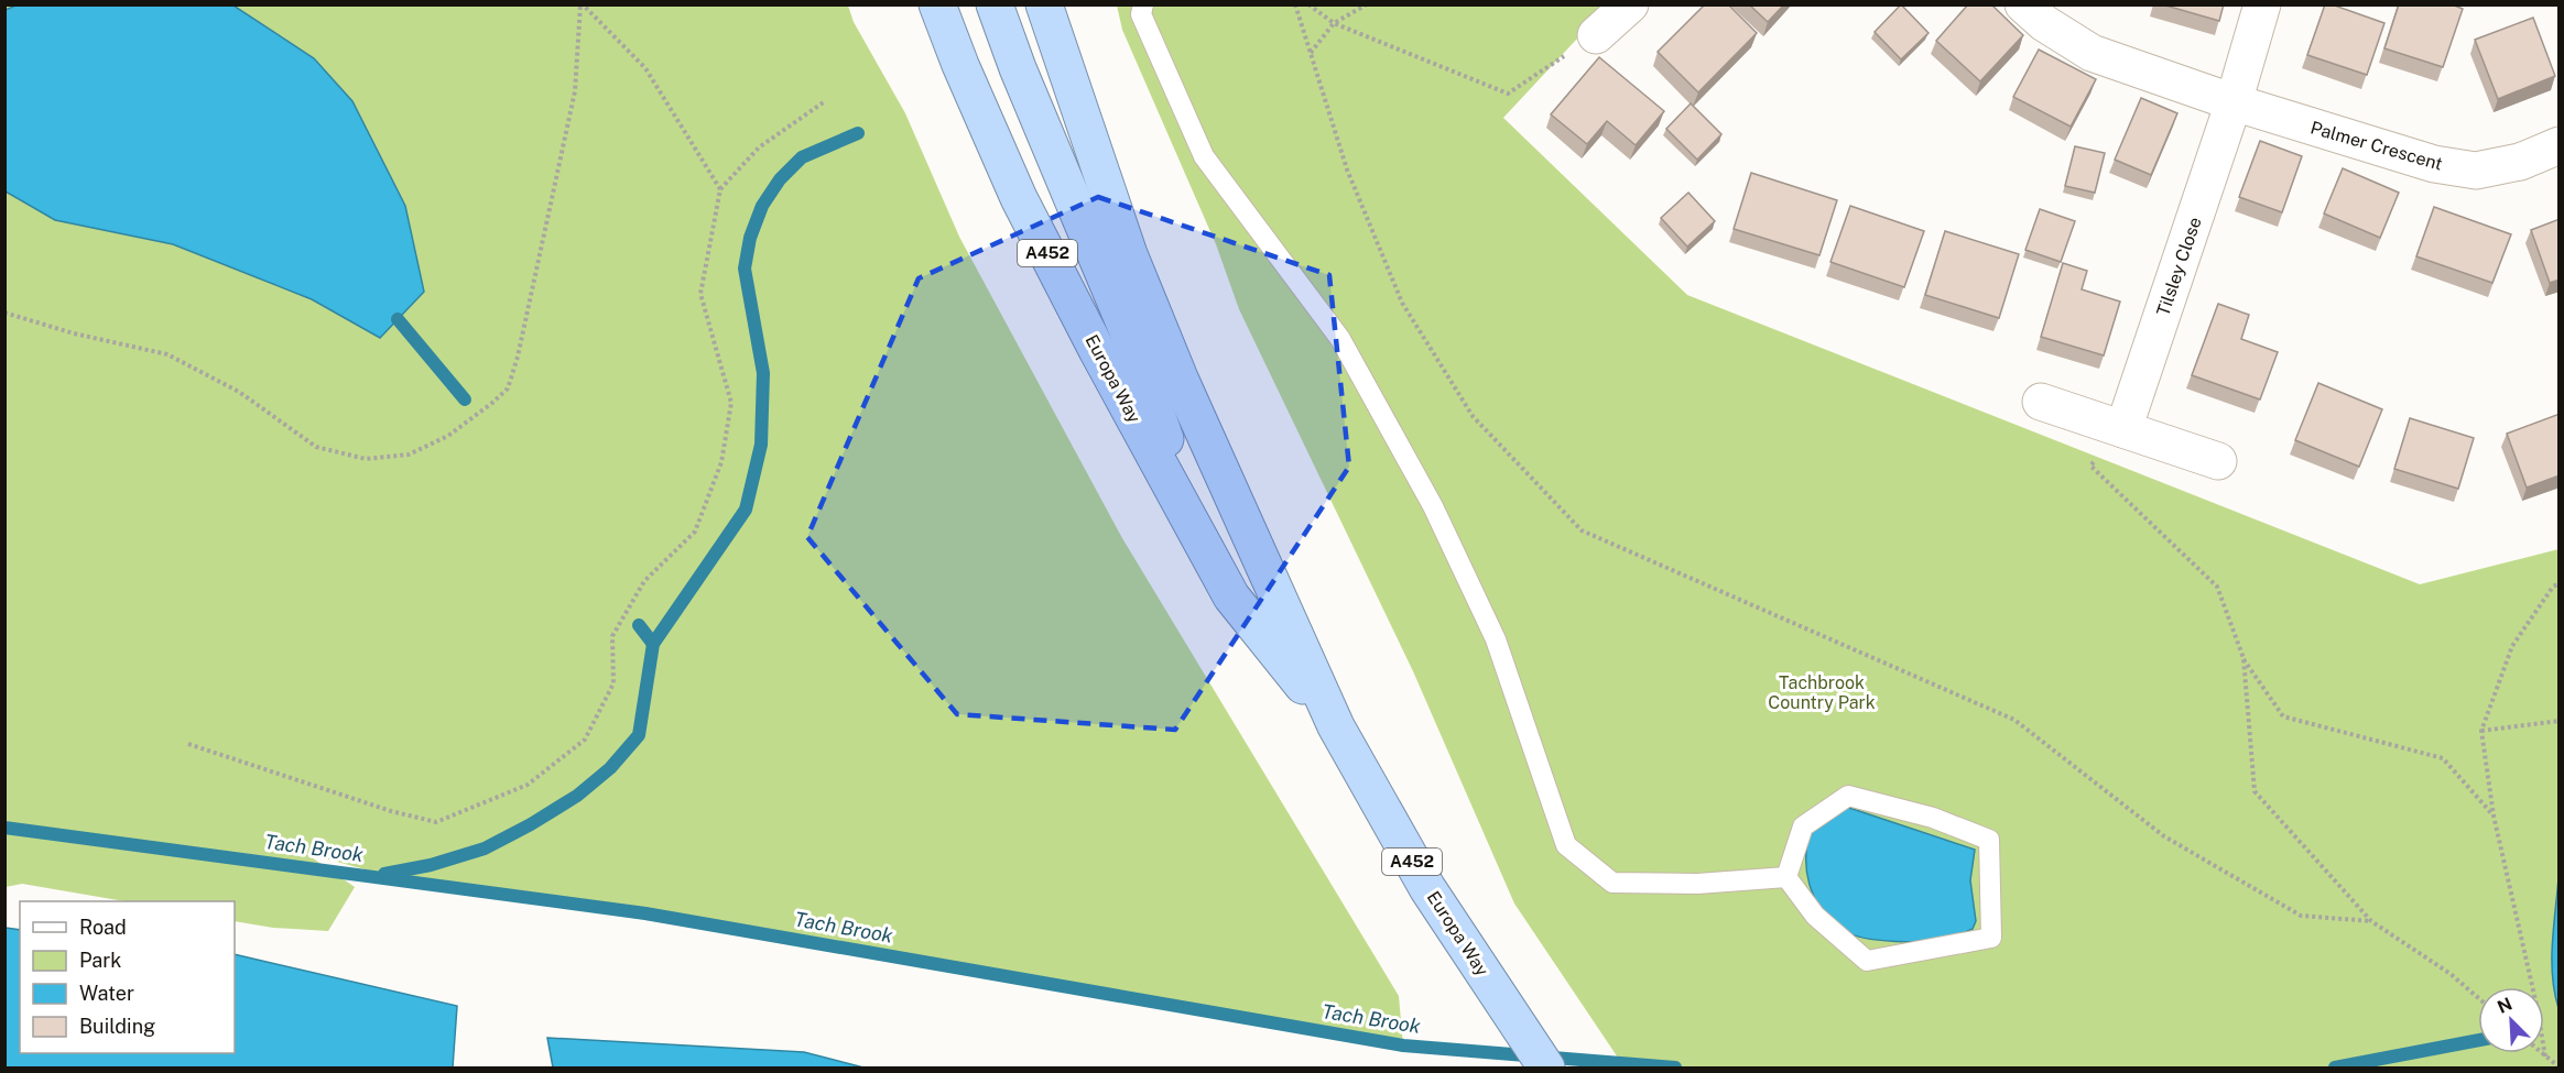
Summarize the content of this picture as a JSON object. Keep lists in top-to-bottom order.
{
  "streets": {
    "highway": ["A452", "Europa Way"],
    "street": ["Palmer Crescent", "Tilsley Close"]
  },
  "crossings": [
    ["Palmer Crescent", "Tilsley Close"]
  ],
  "water": ["Tach Brook"],
  "parks": ["Tachbrook Country Park"],
  "legend": [
    "Road",
    "Park",
    "Water",
    "Building"
  ],
  "north": "top left"
}
